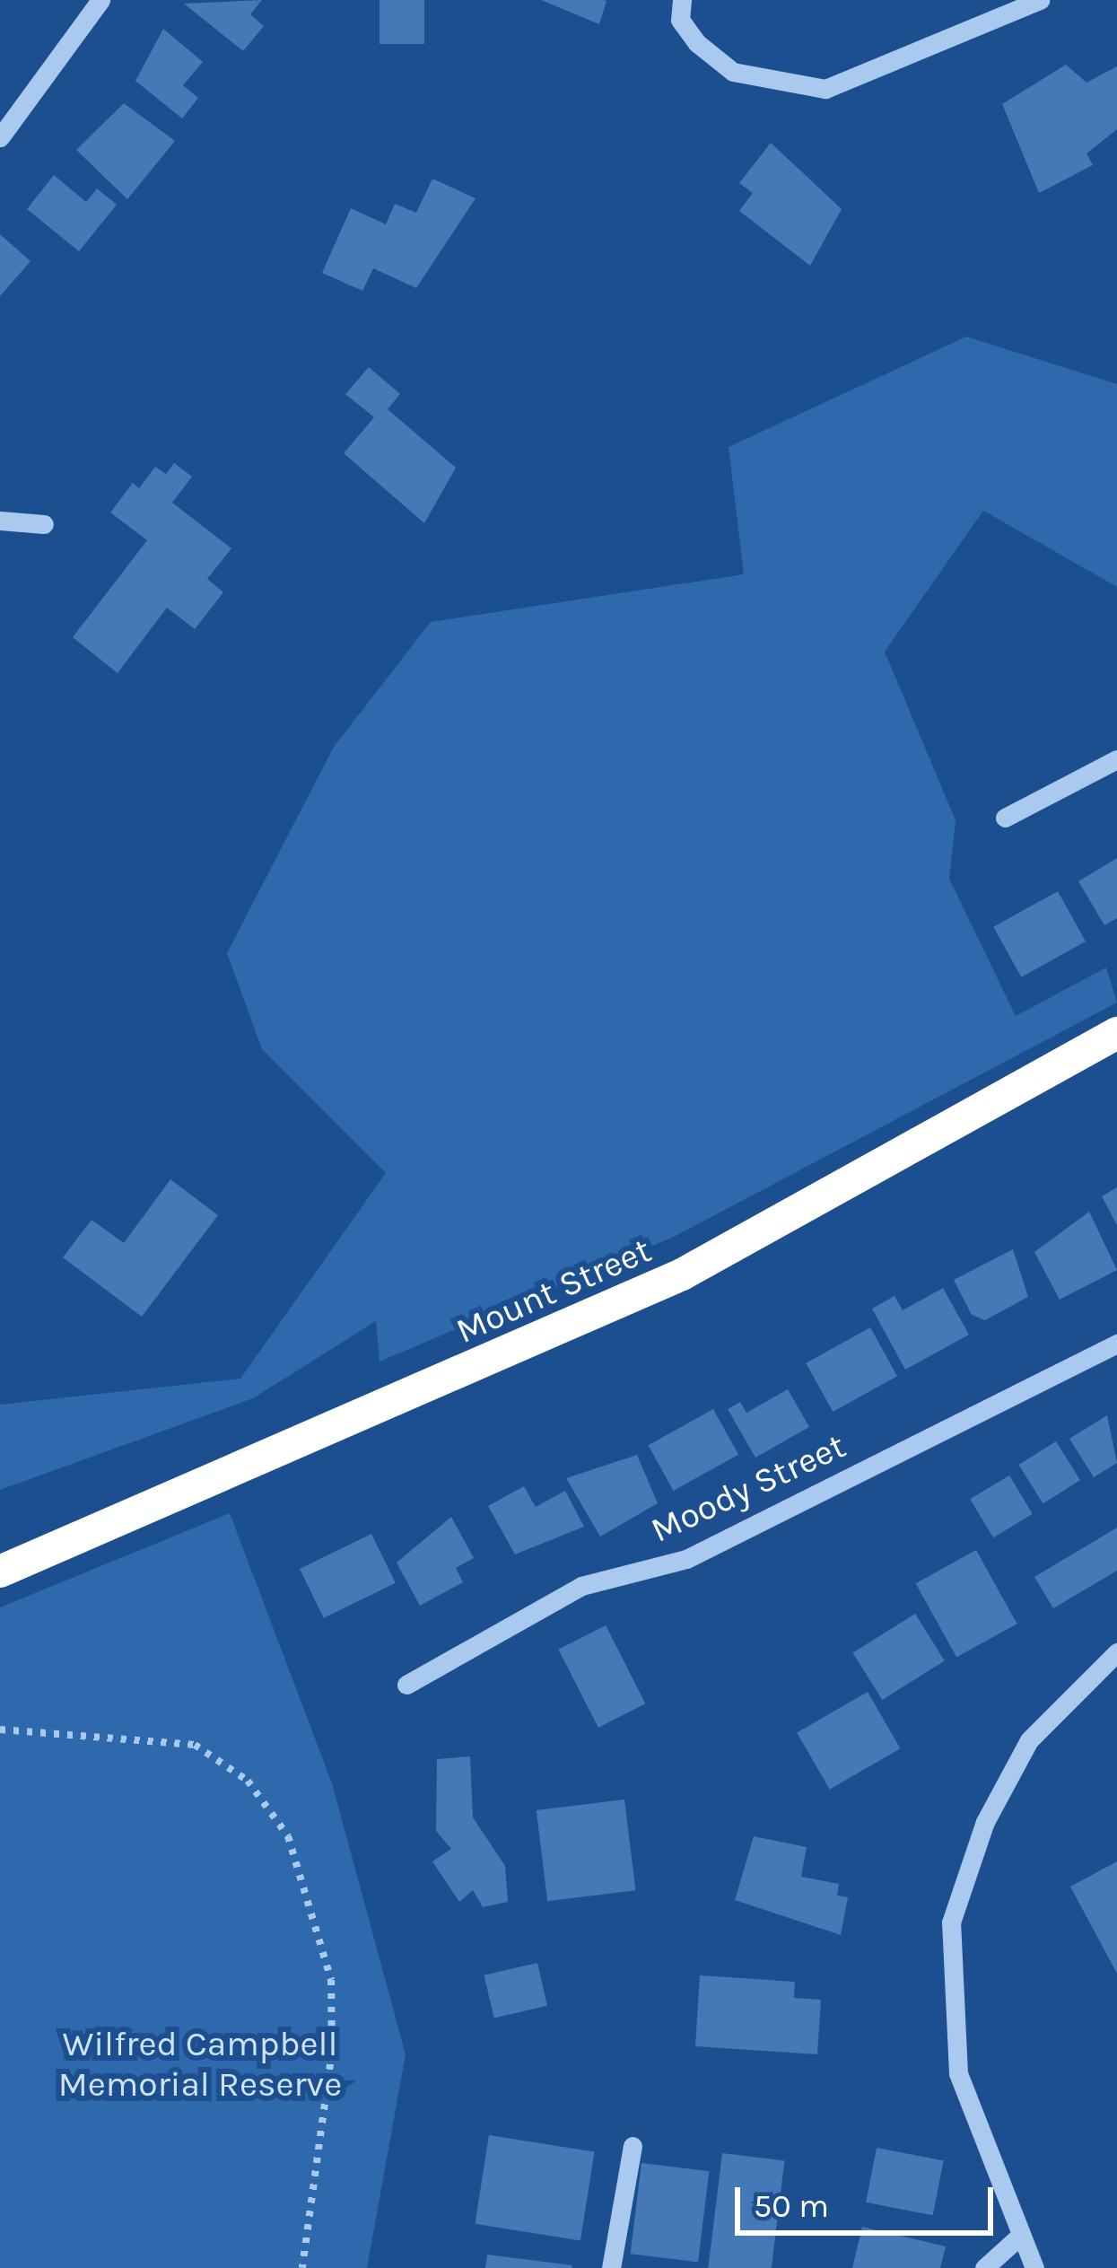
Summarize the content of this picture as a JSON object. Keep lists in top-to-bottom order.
{
  "streets": {
    "highway": ["Mount Street"],
    "street": ["Moody Street"]
  },
  "parks": ["Wilfred Campbell Memorial Reserve"],
  "scale_bar": "50 m"
}
